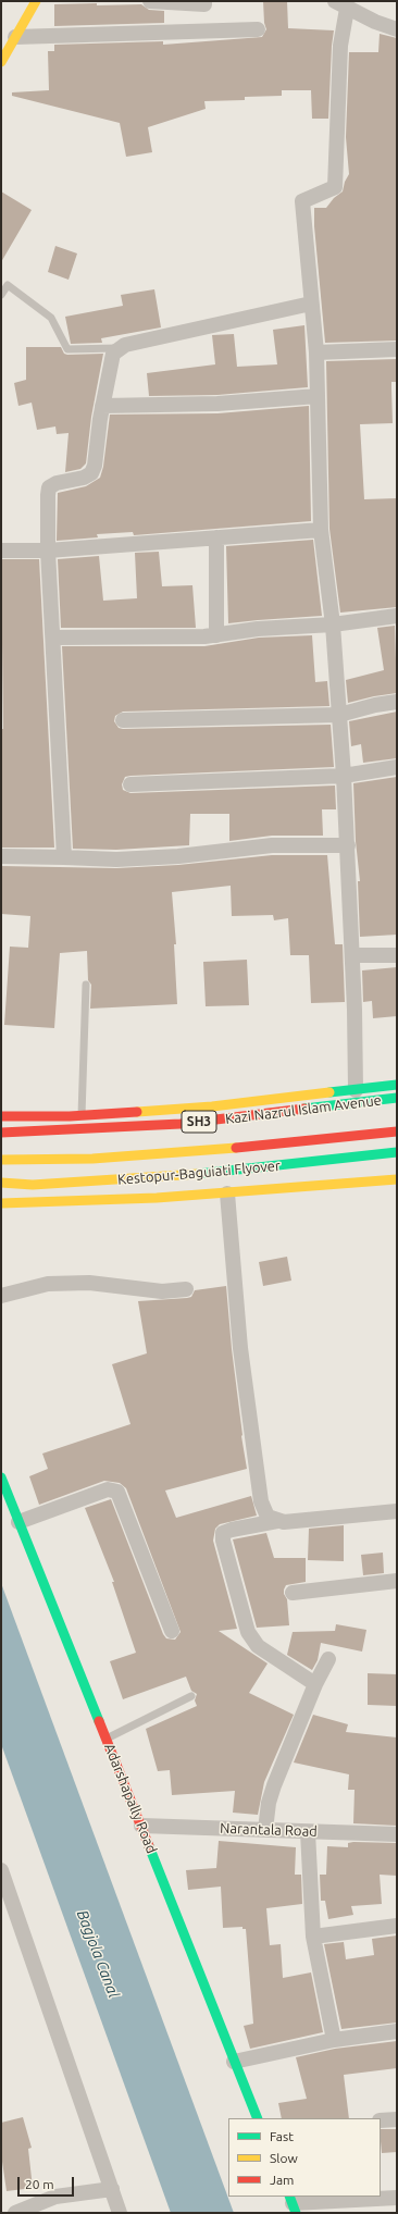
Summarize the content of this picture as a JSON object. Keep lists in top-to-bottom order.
{
  "streets": {
    "main road": [
      "Kazi Nazrul Islam Avenue",
      "SH3",
      "Kestopur-Baguiati Flyover",
      "Adarshapally Road"
    ],
    "street": ["Narantala Road"]
  },
  "crossings": [
    ["Adarshapally Road", "Narantala Road"]
  ],
  "water": ["Bagjola Canal"],
  "legend": ["Fast", "Slow", "Jam"],
  "scale_bar": "20 m"
}
